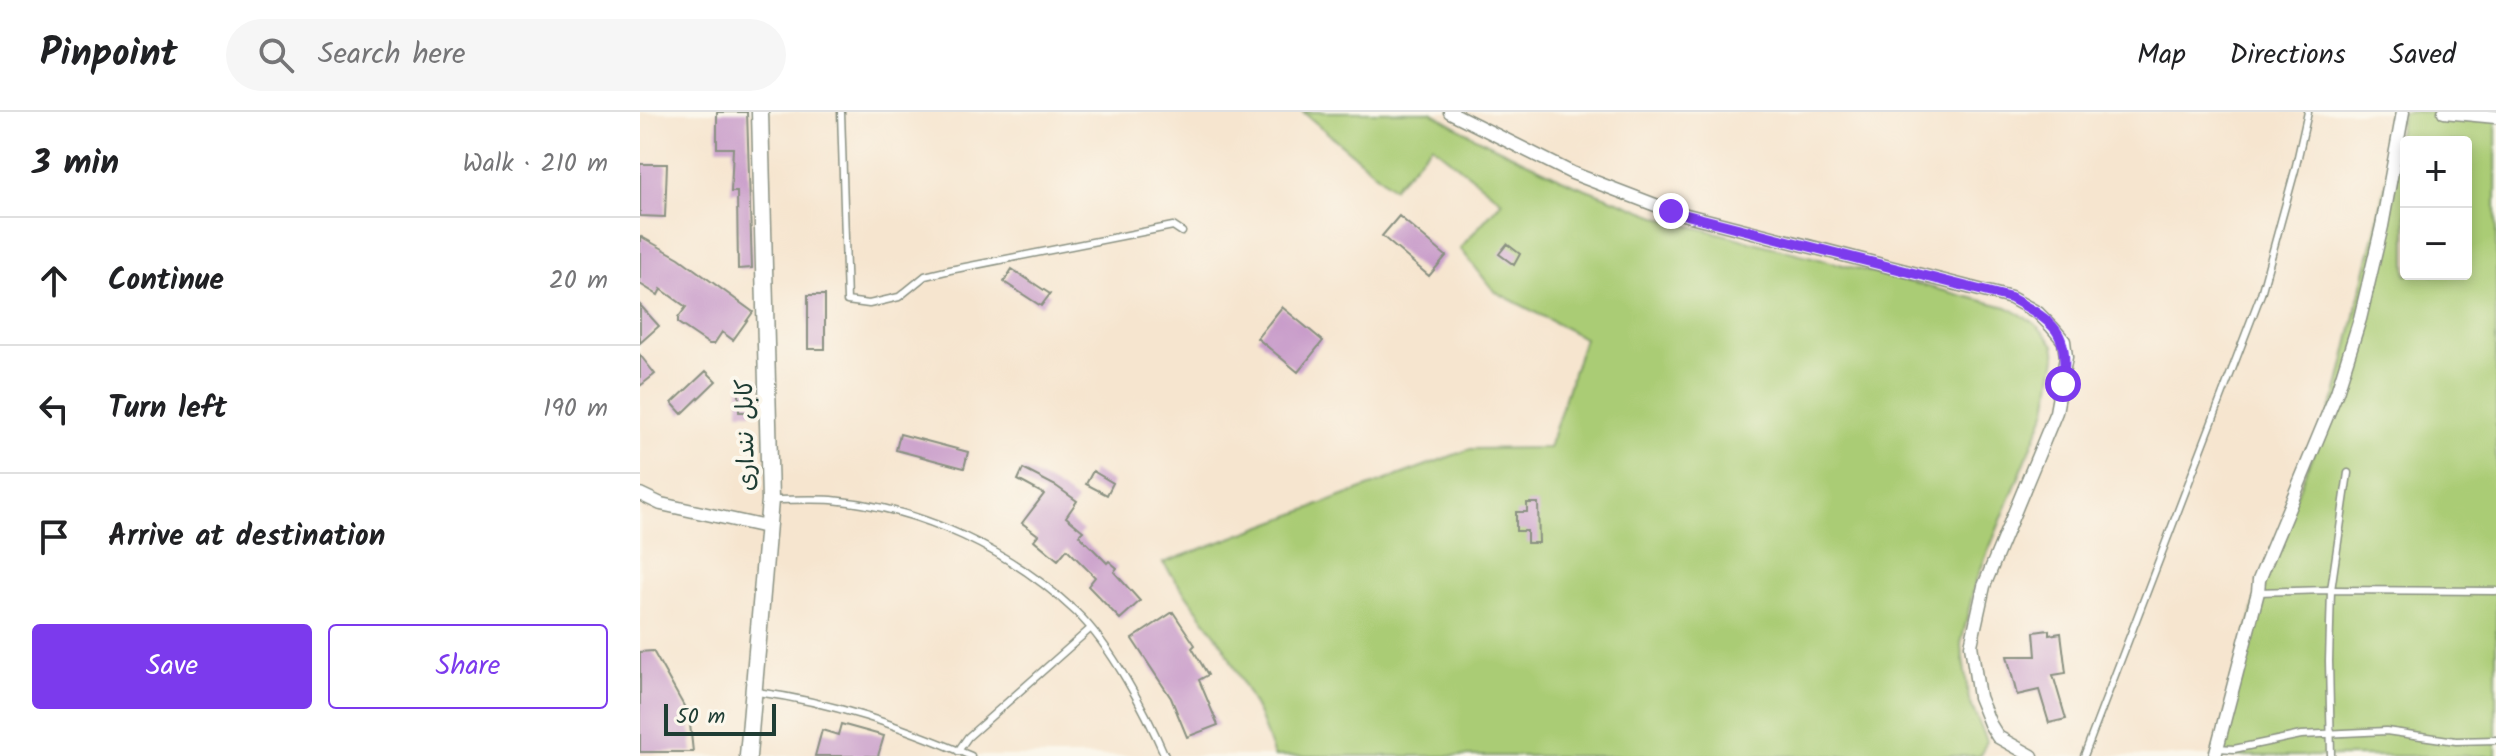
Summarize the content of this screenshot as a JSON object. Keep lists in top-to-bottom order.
{
  "streets": {
    "street": ["کابل ننداری"]
  },
  "scale_bar": "50 m",
  "page": {
    "header": "Pinpoint",
    "search": "Search here",
    "nav": ["Map", "Directions", "Saved"],
    "heading": ["3 min", "Walk · 210 m"],
    "map_buttons": ["+", "−"],
    "list": [
      ["Continue", "20 m"],
      ["Turn left", "190 m"],
      "Arrive at destination"
    ],
    "buttons": ["Save", "Share"],
    "scale": "50 m"
  }
}
